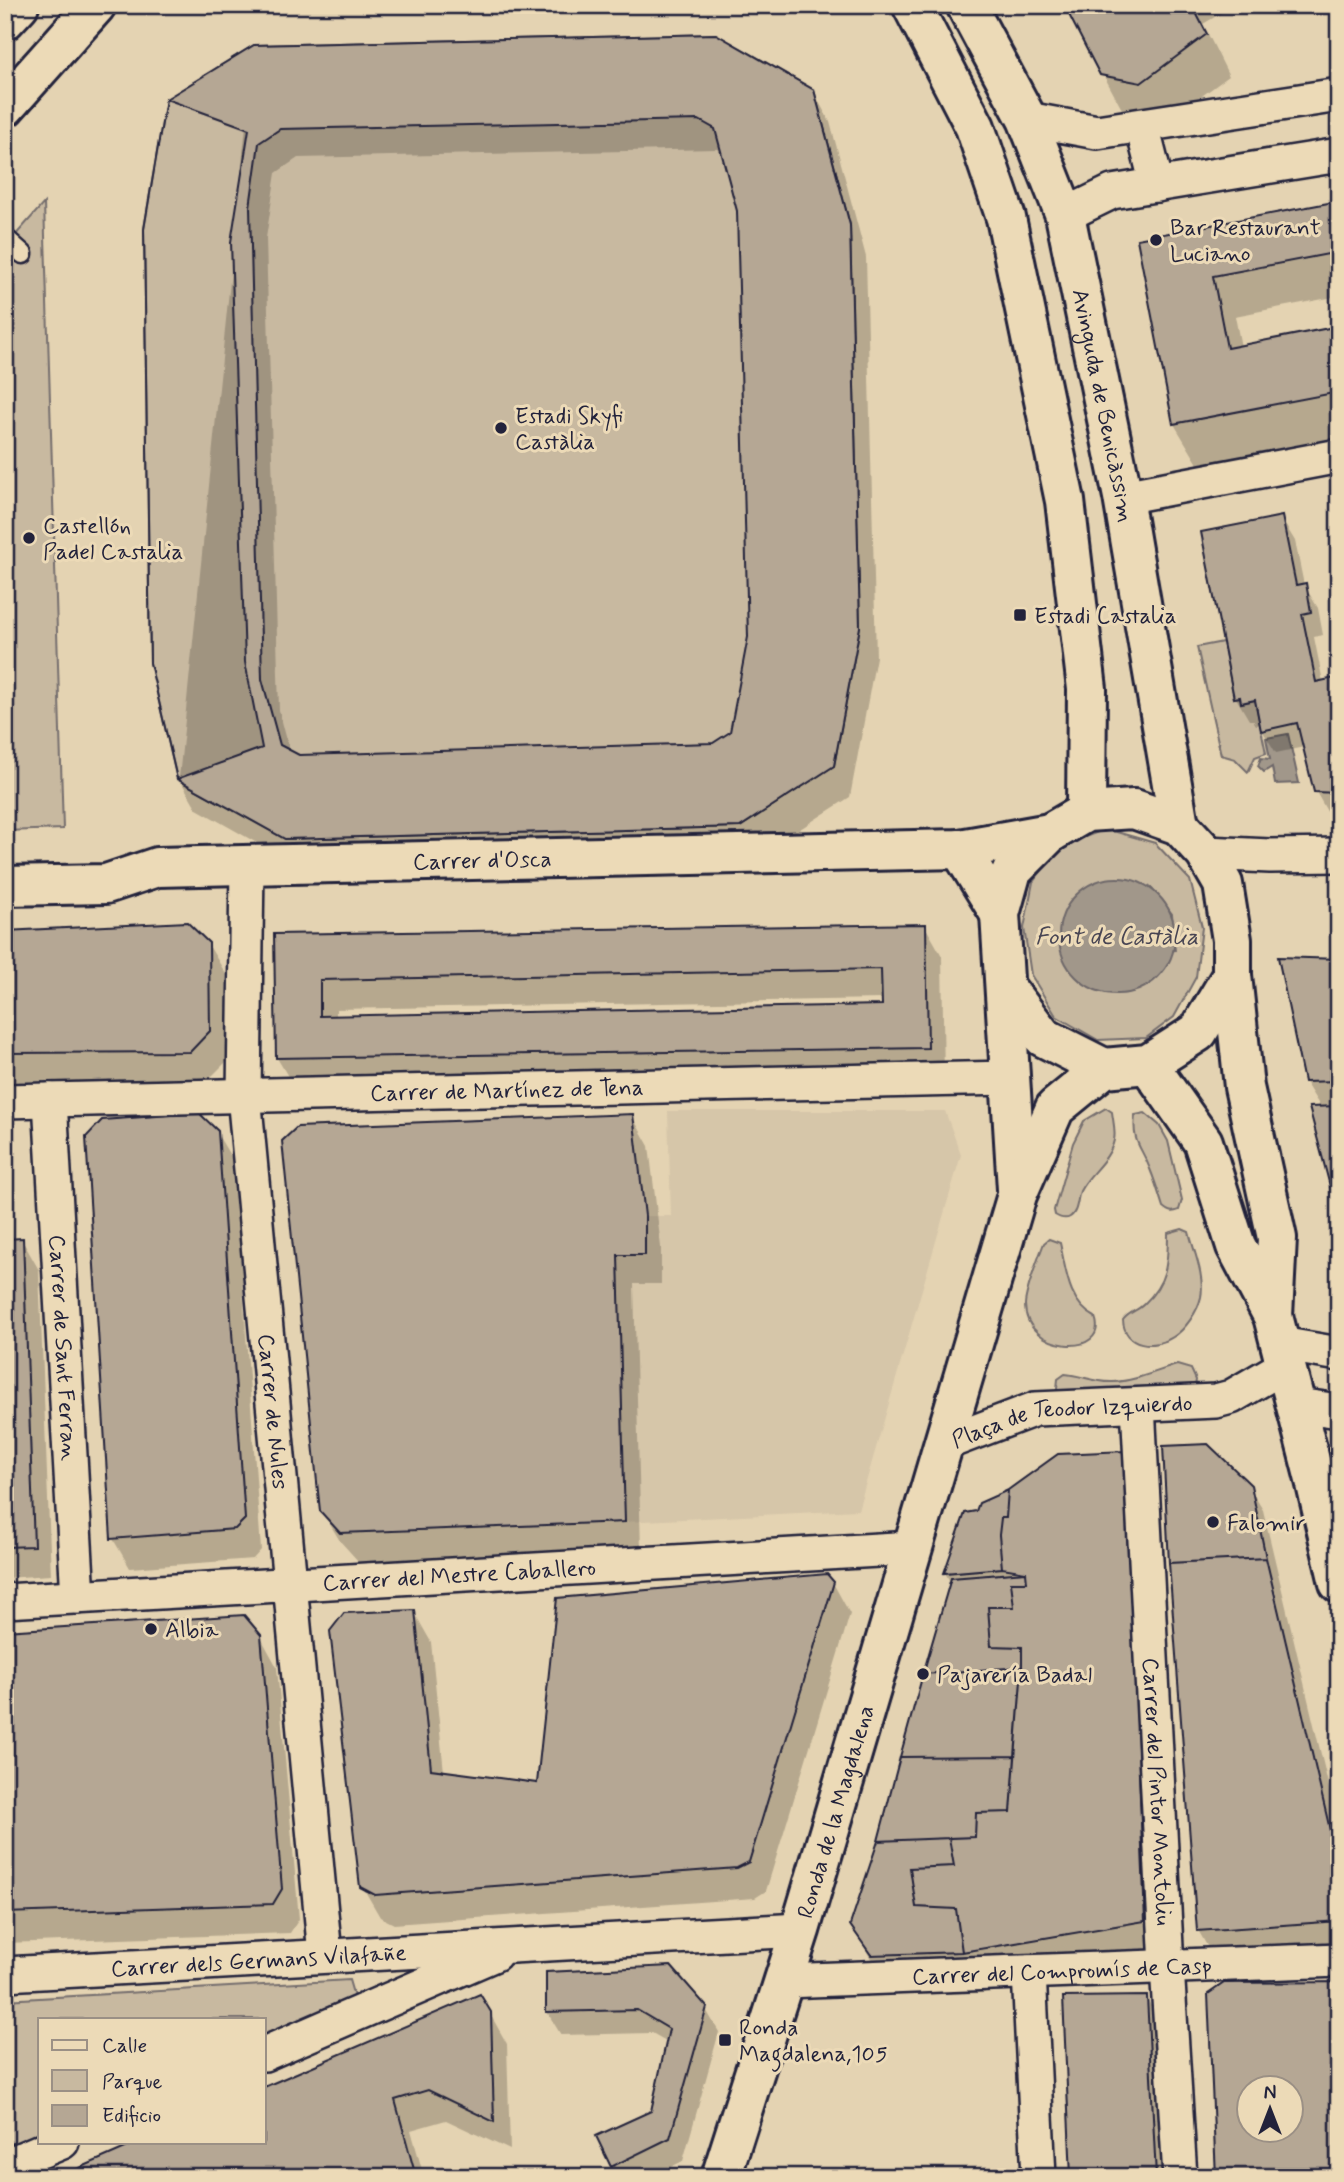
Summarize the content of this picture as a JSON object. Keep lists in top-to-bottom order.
{
  "streets": {
    "main road": [
      "Avinguda de Benicàssim",
      "Carrer d'Osca",
      "Plaça de Teodor Izquierdo",
      "Ronda de la Magdalena"
    ],
    "street": [
      "Carrer de Martínez de Tena",
      "Carrer de Sant Ferran",
      "Carrer de Nules",
      "Carrer del Mestre Caballero",
      "Carrer del Pintor Montoliu",
      "Carrer dels Germans Vilafañe",
      "Carrer del Compromís de Casp"
    ]
  },
  "crossings": [
    ["Avinguda de Benicàssim", "Carrer d'Osca"],
    ["Avinguda de Benicàssim", "Plaça de Teodor Izquierdo"],
    ["Carrer d'Osca", "Carrer de Nules"],
    ["Carrer d'Osca", "Plaça de Teodor Izquierdo"],
    ["Carrer de Martínez de Tena", "Carrer de Sant Ferran"],
    ["Carrer de Martínez de Tena", "Carrer de Nules"],
    ["Carrer de Martínez de Tena", "Plaça de Teodor Izquierdo"],
    ["Carrer de Sant Ferran", "Carrer del Mestre Caballero"],
    ["Carrer de Nules", "Carrer del Mestre Caballero"],
    ["Carrer de Nules", "Carrer dels Germans Vilafañe"],
    ["Plaça de Teodor Izquierdo", "Carrer del Pintor Montoliu"],
    ["Plaça de Teodor Izquierdo", "Ronda de la Magdalena"],
    ["Carrer del Mestre Caballero", "Ronda de la Magdalena"],
    ["Carrer del Pintor Montoliu", "Carrer del Compromís de Casp"],
    ["Ronda de la Magdalena", "Carrer dels Germans Vilafañe"],
    ["Ronda de la Magdalena", "Carrer del Compromís de Casp"]
  ],
  "water": ["Font de Castàlia"],
  "places": {
    "other": [
      "Bar Restaurant Luciano",
      "Estadi Skyfi Castàlia",
      "Castellón Padel Castalia",
      "Falomir",
      "Albia",
      "Pajarería Badal"
    ],
    "transit": ["Estadi Castalia", "Ronda Magdalena,105"]
  },
  "legend": ["Calle", "Parque", "Edificio"],
  "north": "top"
}
